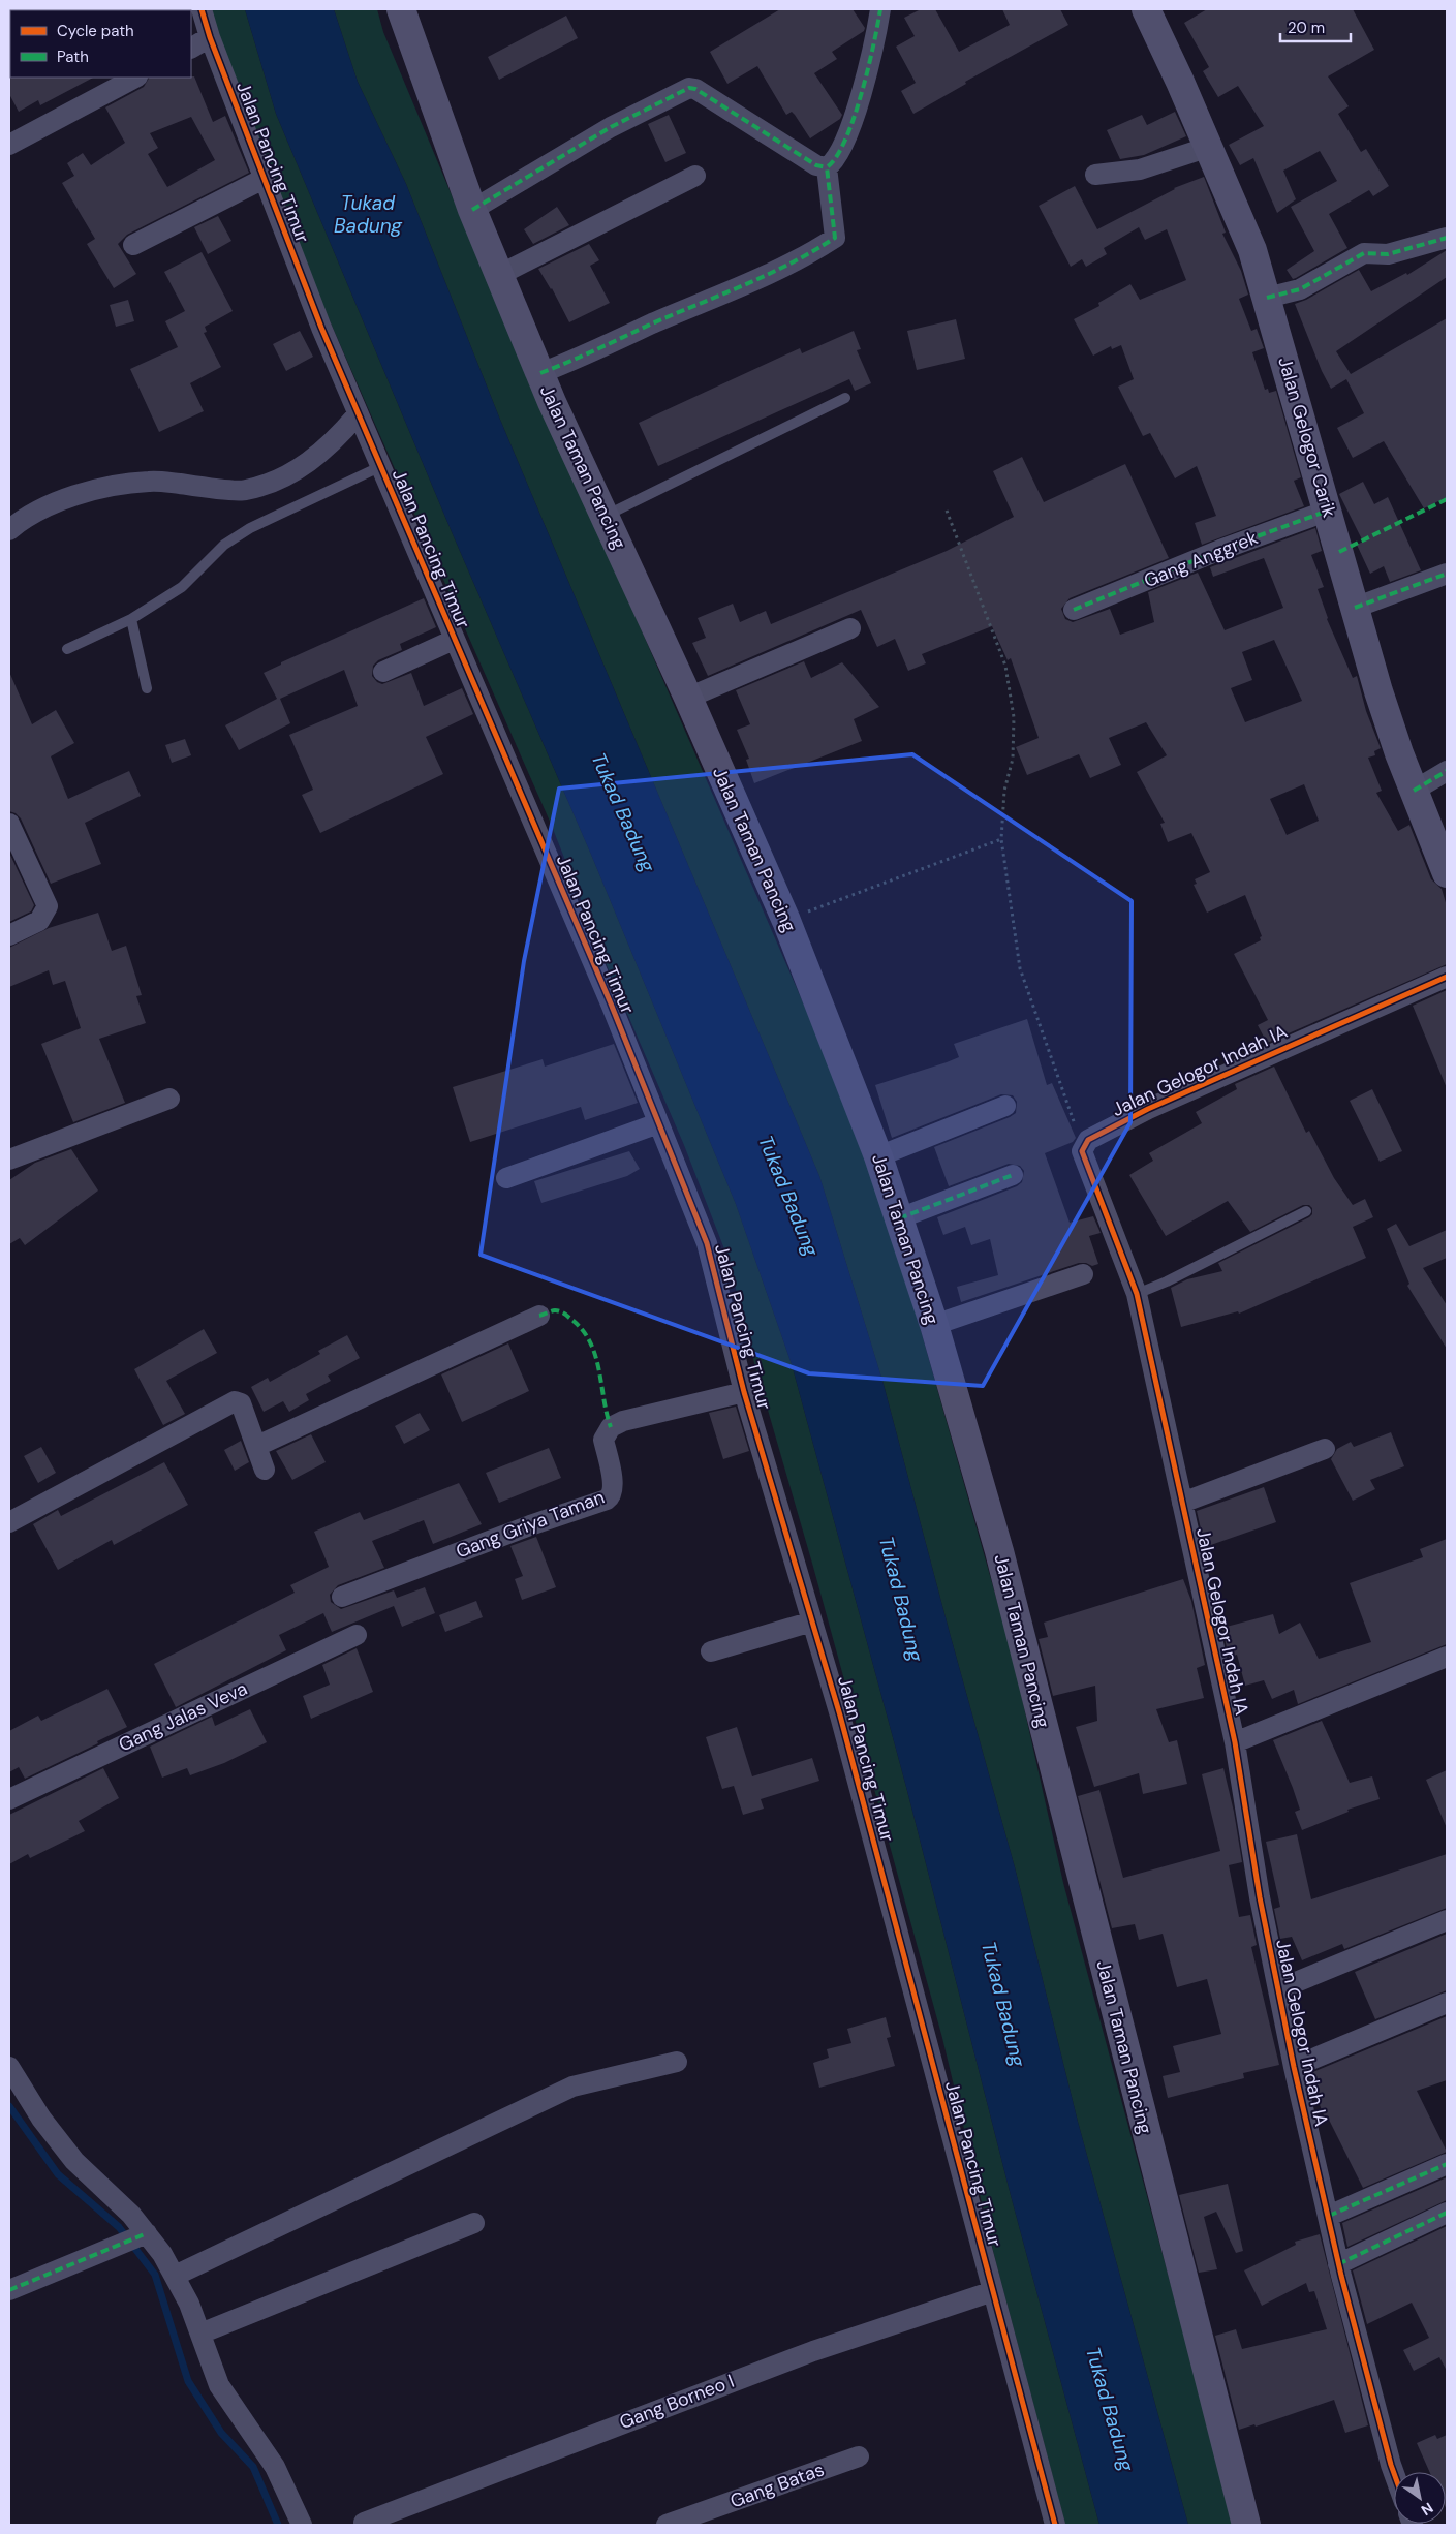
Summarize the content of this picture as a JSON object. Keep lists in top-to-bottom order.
{
  "streets": {
    "street": [
      "Jalan Pancing Timur",
      "Jalan Gelogor Carik",
      "Jalan Taman Pancing",
      "Gang Anggrek",
      "Jalan Gelogor Indah IA",
      "Gang Griya Taman",
      "Gang Jalas Veva",
      "Gang Borneo I",
      "Gang Batas"
    ]
  },
  "crossings": [
    ["Jalan Pancing Timur", "Gang Griya Taman"],
    ["Jalan Pancing Timur", "Gang Borneo I"],
    ["Jalan Gelogor Carik", "Gang Anggrek"]
  ],
  "water": ["Tukad Badung"],
  "legend": ["Cycle path", "Path"],
  "scale_bar": "20 m",
  "north": "bottom right"
}
